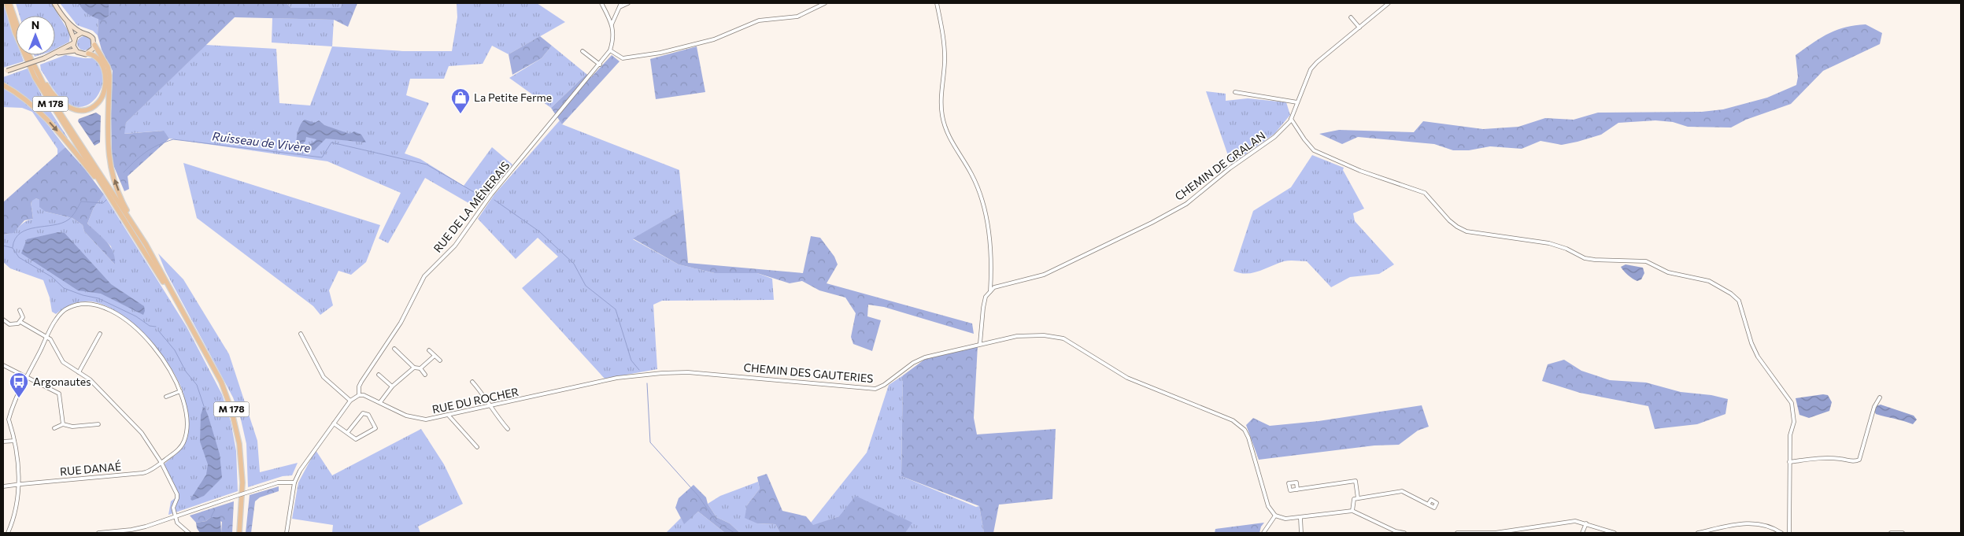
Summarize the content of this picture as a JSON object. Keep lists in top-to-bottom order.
{
  "streets": {
    "main road": ["M 178"],
    "street": [
      "CHEMIN DE GRALAN",
      "RUE DE LA MÉNERAIS",
      "CHEMIN DES GAUTERIES",
      "RUE DU ROCHER",
      "RUE DANAÉ"
    ]
  },
  "crossings": [
    ["RUE DE LA MÉNERAIS", "RUE DU ROCHER"],
    ["CHEMIN DES GAUTERIES", "RUE DU ROCHER"]
  ],
  "water": ["Ruisseau de Vivère"],
  "places": {
    "shop": ["La Petite Ferme"],
    "bus stop": ["Argonautes"]
  },
  "north": "top"
}
